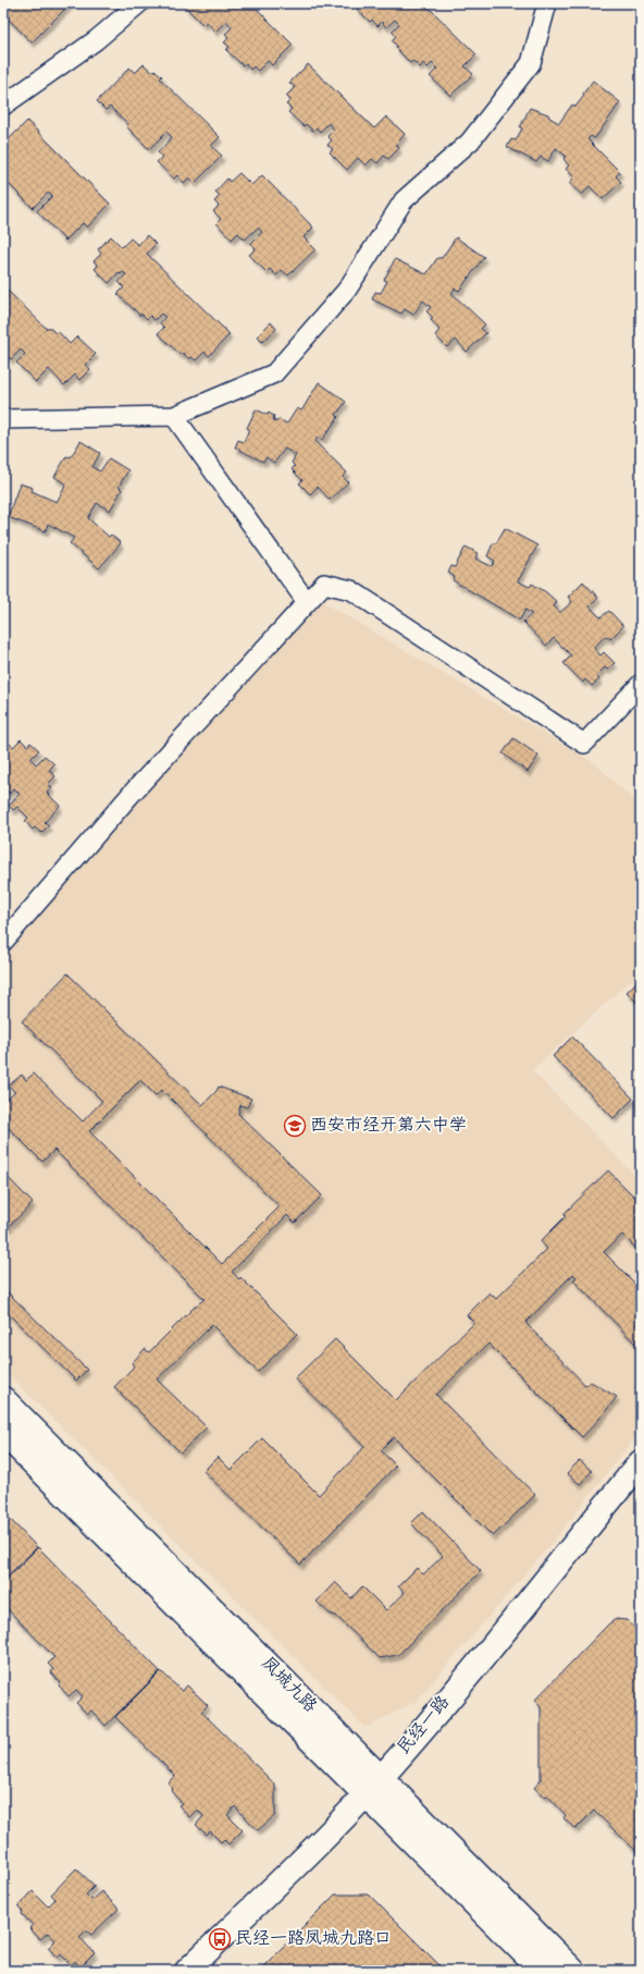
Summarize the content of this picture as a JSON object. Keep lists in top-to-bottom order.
{
  "streets": {
    "street": ["凤城九路", "民经一路"]
  },
  "crossings": [
    ["凤城九路", "民经一路"]
  ],
  "places": {
    "school or university": ["西安市经开第六中学"],
    "bus stop": ["民经一路凤城九路口"]
  }
}
